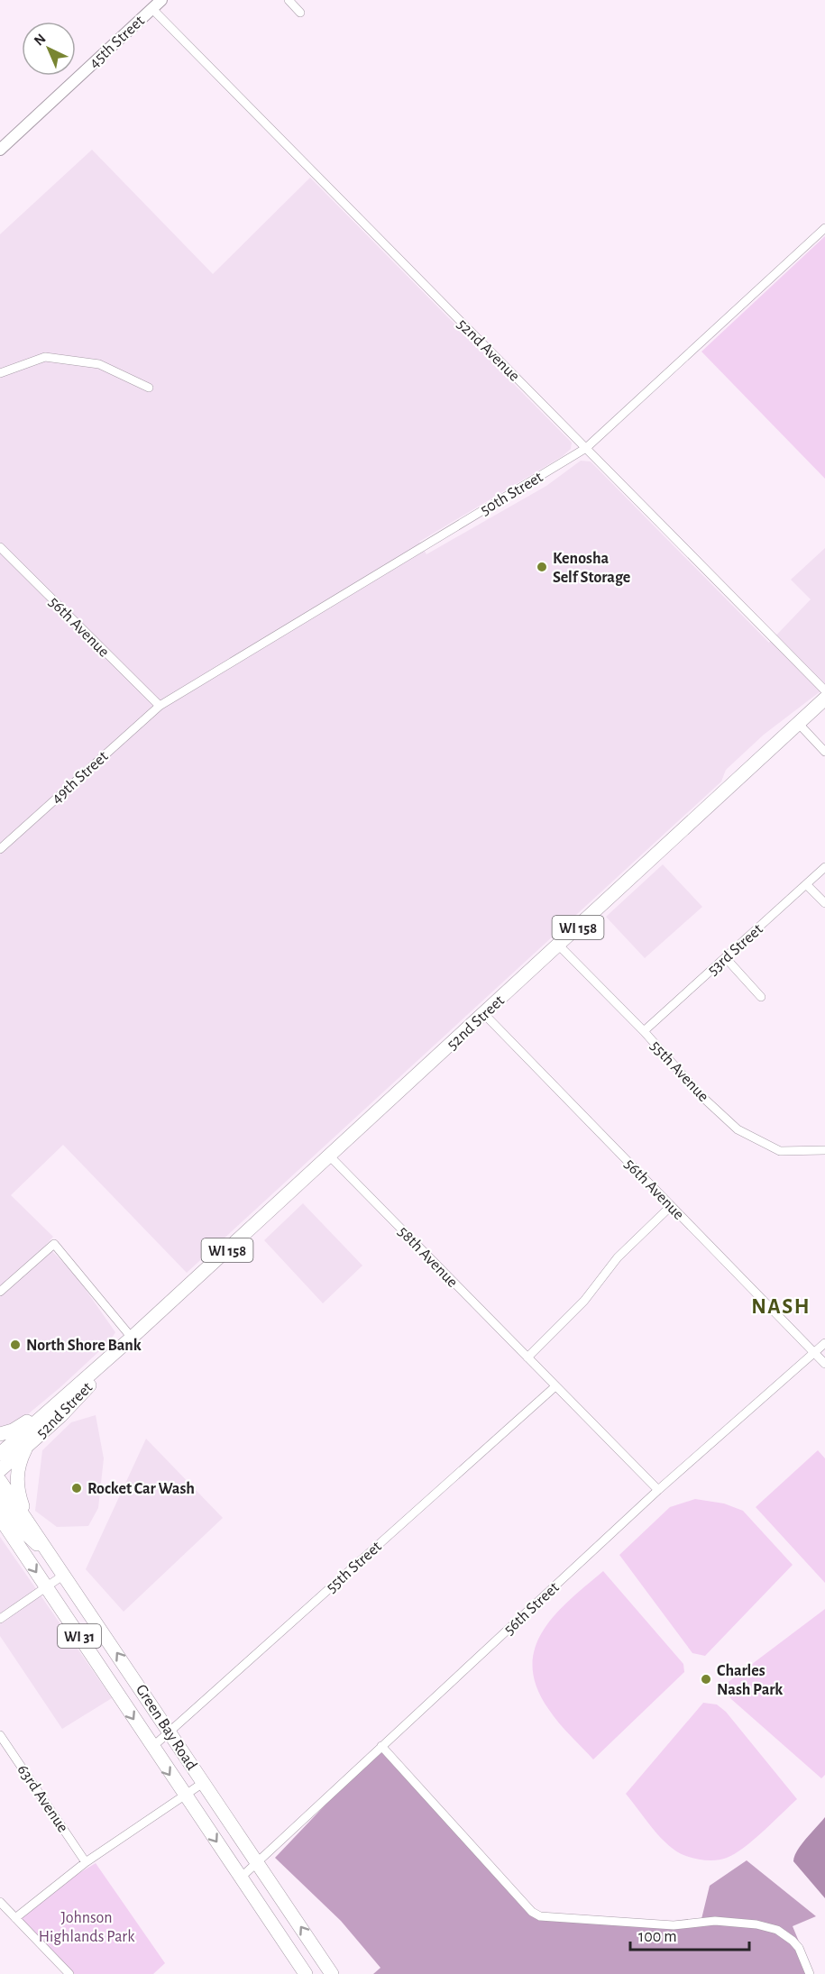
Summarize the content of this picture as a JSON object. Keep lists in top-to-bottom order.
{
  "streets": {
    "main road": [
      "WI 158",
      "52nd Street",
      "WI 31",
      "Green Bay Road"
    ],
    "street": [
      "45th Street",
      "52nd Avenue",
      "50th Street",
      "56th Avenue",
      "49th Street",
      "53rd Street",
      "55th Avenue",
      "58th Avenue",
      "55th Street",
      "56th Street",
      "63rd Avenue"
    ]
  },
  "crossings": [
    ["45th Street", "52nd Avenue"],
    ["52nd Avenue", "50th Street"],
    ["50th Street", "56th Avenue"],
    ["50th Street", "49th Street"],
    ["56th Avenue", "49th Street"],
    ["56th Avenue", "52nd Street"],
    ["56th Avenue", "56th Street"],
    ["53rd Street", "55th Avenue"],
    ["52nd Street", "55th Avenue"],
    ["52nd Street", "58th Avenue"],
    ["58th Avenue", "55th Street"],
    ["58th Avenue", "56th Street"],
    ["55th Street", "Green Bay Road"],
    ["56th Street", "Green Bay Road"]
  ],
  "districts": ["NASH"],
  "parks": ["Johnson Highlands Park"],
  "places": [
    "Kenosha Self Storage",
    "North Shore Bank",
    "Rocket Car Wash",
    "Charles Nash Park"
  ],
  "scale_bar": "100 m",
  "north": "top left"
}
